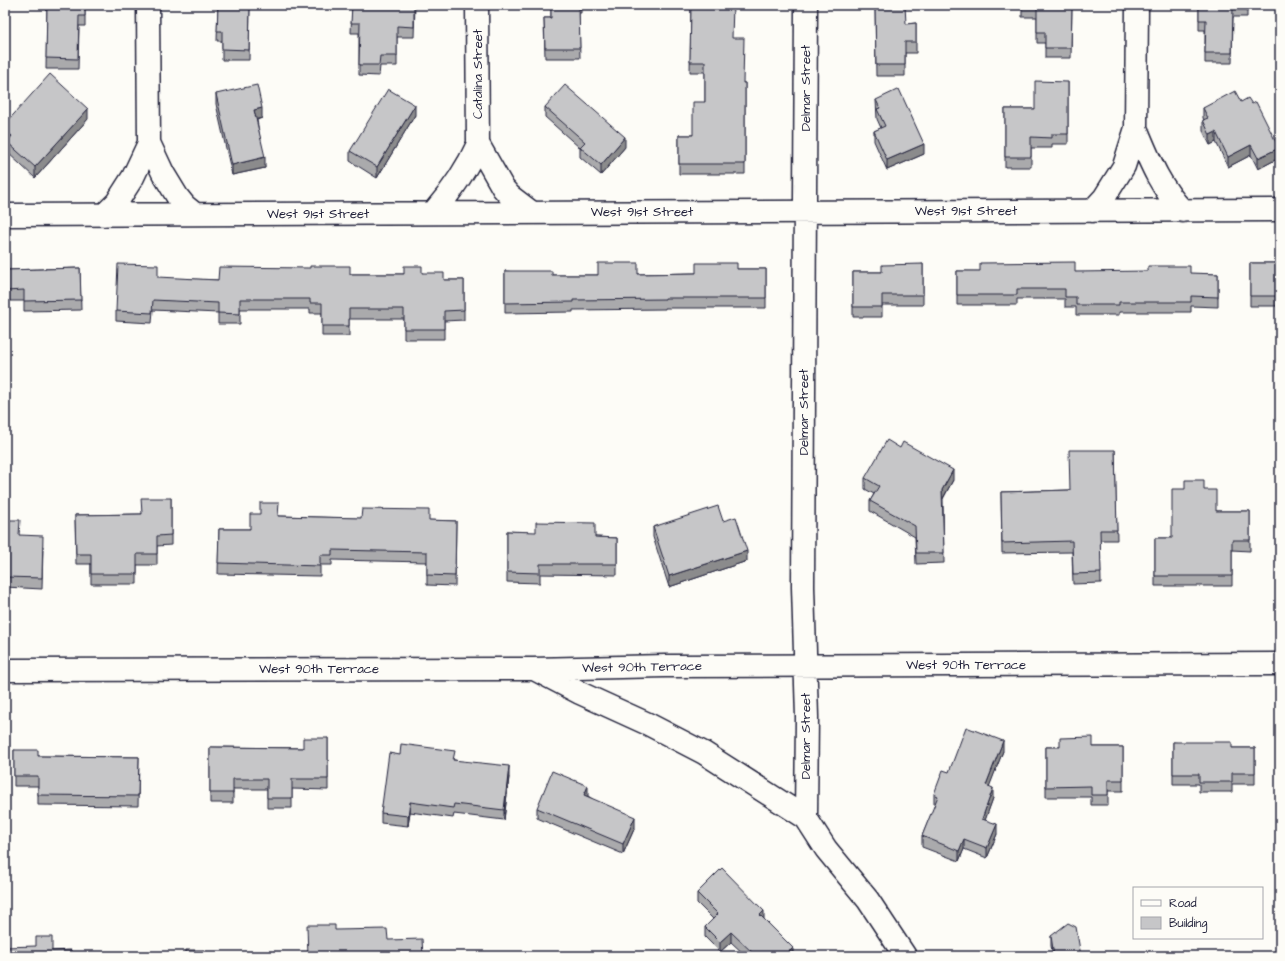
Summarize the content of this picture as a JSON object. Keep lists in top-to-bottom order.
{
  "streets": {
    "street": [
      "Catalina Street",
      "Delmar Street",
      "West 91st Street",
      "West 90th Terrace"
    ]
  },
  "crossings": [
    ["Catalina Street", "West 91st Street"],
    ["Delmar Street", "West 91st Street"],
    ["Delmar Street", "West 90th Terrace"]
  ],
  "legend": ["Road", "Building"]
}
